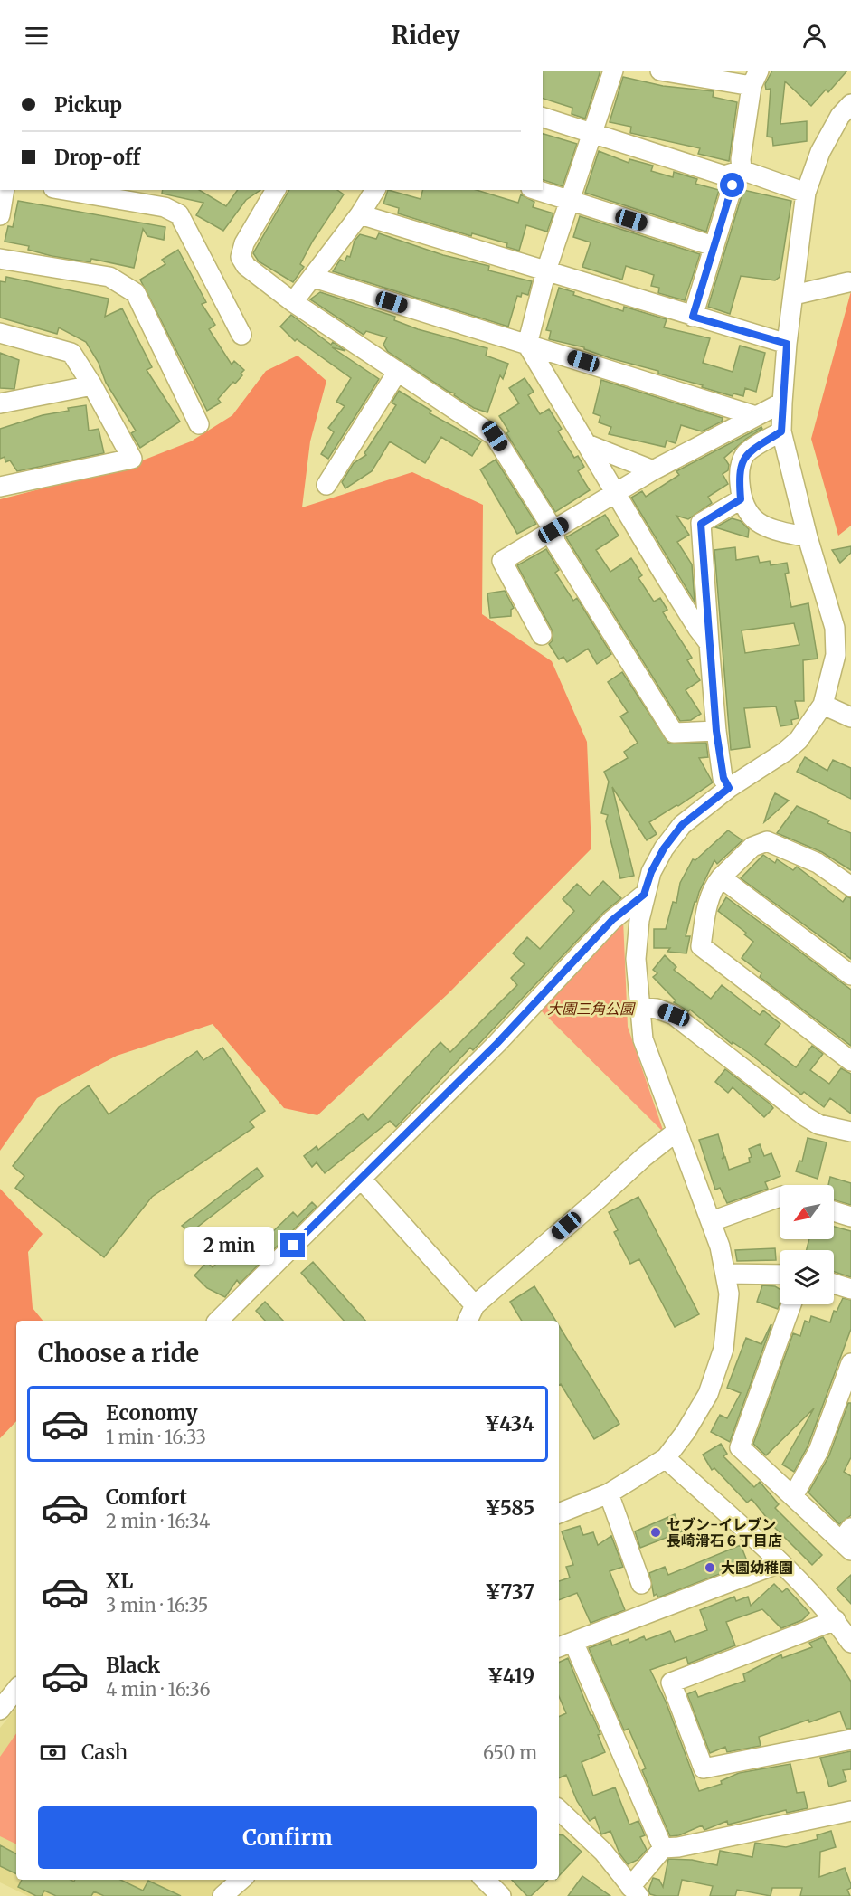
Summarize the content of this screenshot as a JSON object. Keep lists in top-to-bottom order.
{
  "parks": ["大園三角公園"],
  "places": ["セブン-イレブン 長崎滑石６丁目店", "大園幼稚園"],
  "north": "bottom left",
  "page": {
    "header": "Ridey",
    "banner": ["Pickup", "Drop-off"],
    "bubble": "2 min",
    "heading": "Choose a ride",
    "list": [
      {
        "name": "Economy",
        "note": "1 min · 16:33",
        "value": "¥434"
      },
      {
        "name": "Comfort",
        "note": "2 min · 16:34",
        "value": "¥585"
      },
      {
        "name": "XL",
        "note": "3 min · 16:35",
        "value": "¥737"
      },
      {
        "name": "Black",
        "note": "4 min · 16:36",
        "value": "¥419"
      }
    ],
    "pay": ["Cash", "650 m"],
    "buttons": "Confirm"
  }
}
